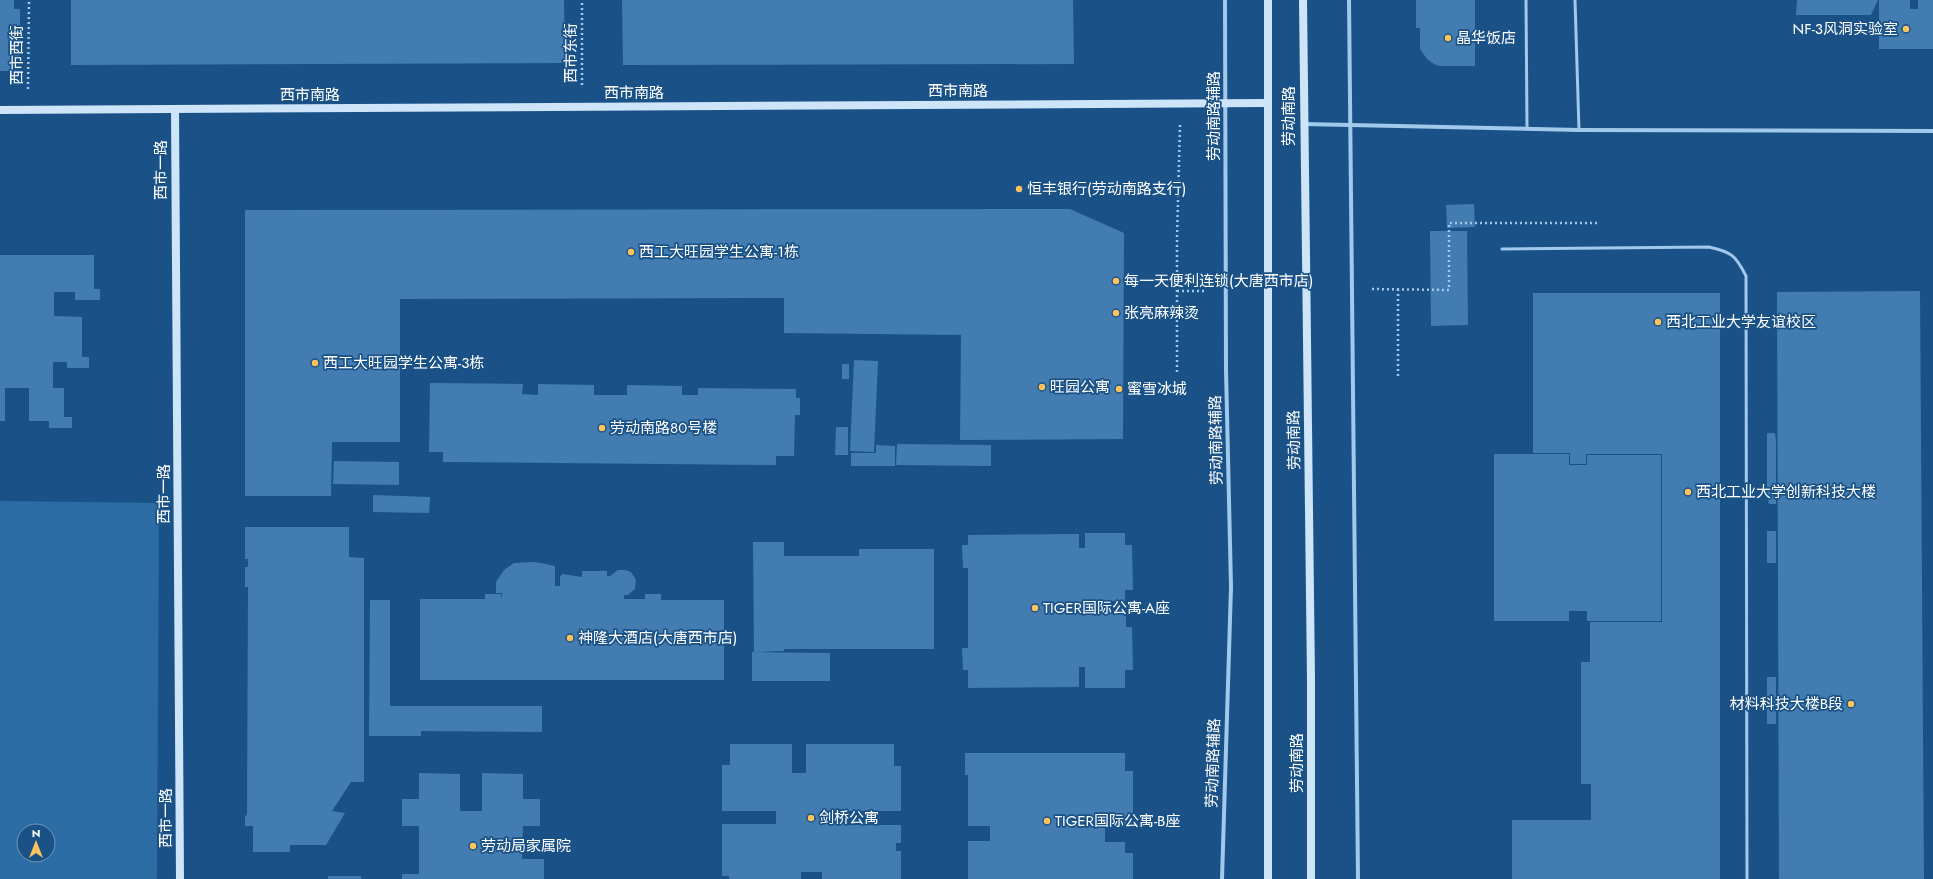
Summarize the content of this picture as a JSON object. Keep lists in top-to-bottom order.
{
  "streets": {
    "street": [
      "西市南路",
      "劳动南路辅路",
      "劳动南路",
      "西市一路"
    ],
    "path": ["西市东街", "西市西街"]
  },
  "crossings": [
    ["西市东街", "西市南路"],
    ["西市西街", "西市南路"],
    ["西市南路", "劳动南路辅路"],
    ["西市南路", "劳动南路"],
    ["西市南路", "西市一路"]
  ],
  "places": [
    "NF-3风洞实验室",
    "晶华饭店",
    "恒丰银行(劳动南路支行)",
    "西工大旺园学生公寓-1栋",
    "每一天便利连锁(大唐西市店)",
    "张亮麻辣烫",
    "西北工业大学友谊校区",
    "西工大旺园学生公寓-3栋",
    "旺园公寓",
    "蜜雪冰城",
    "劳动南路80号楼",
    "西北工业大学创新科技大楼",
    "TIGER国际公寓-A座",
    "神隆大酒店(大唐西市店)",
    "材料科技大楼B段",
    "剑桥公寓",
    "TIGER国际公寓-B座",
    "劳动局家属院"
  ],
  "north": "top"
}
